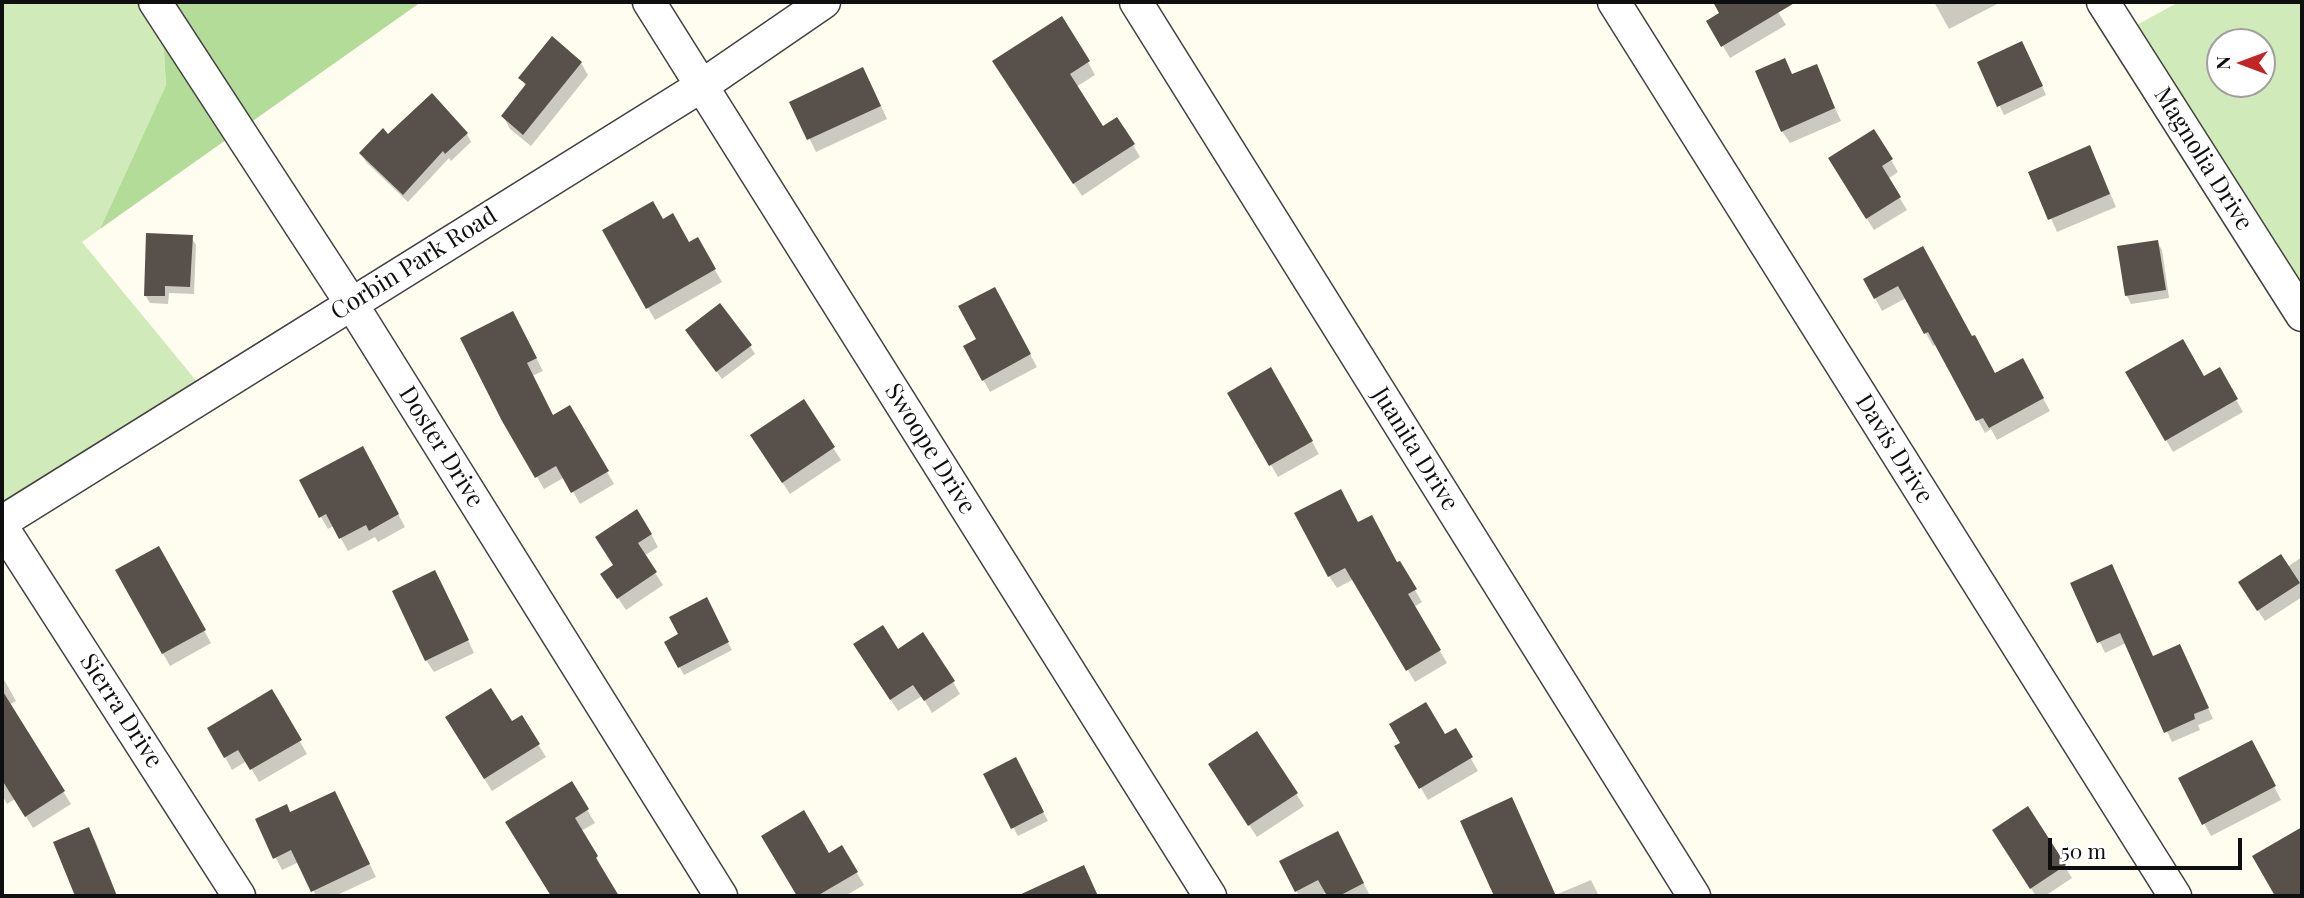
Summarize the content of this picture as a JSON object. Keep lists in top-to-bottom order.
{
  "streets": {
    "street": [
      "Magnolia Drive",
      "Corbin Park Road",
      "Doster Drive",
      "Swoope Drive",
      "Juanita Drive",
      "Davis Drive",
      "Sierra Drive"
    ]
  },
  "crossings": [
    ["Corbin Park Road", "Doster Drive"],
    ["Corbin Park Road", "Swoope Drive"],
    ["Corbin Park Road", "Sierra Drive"]
  ],
  "scale_bar": "50 m",
  "north": "left"
}
